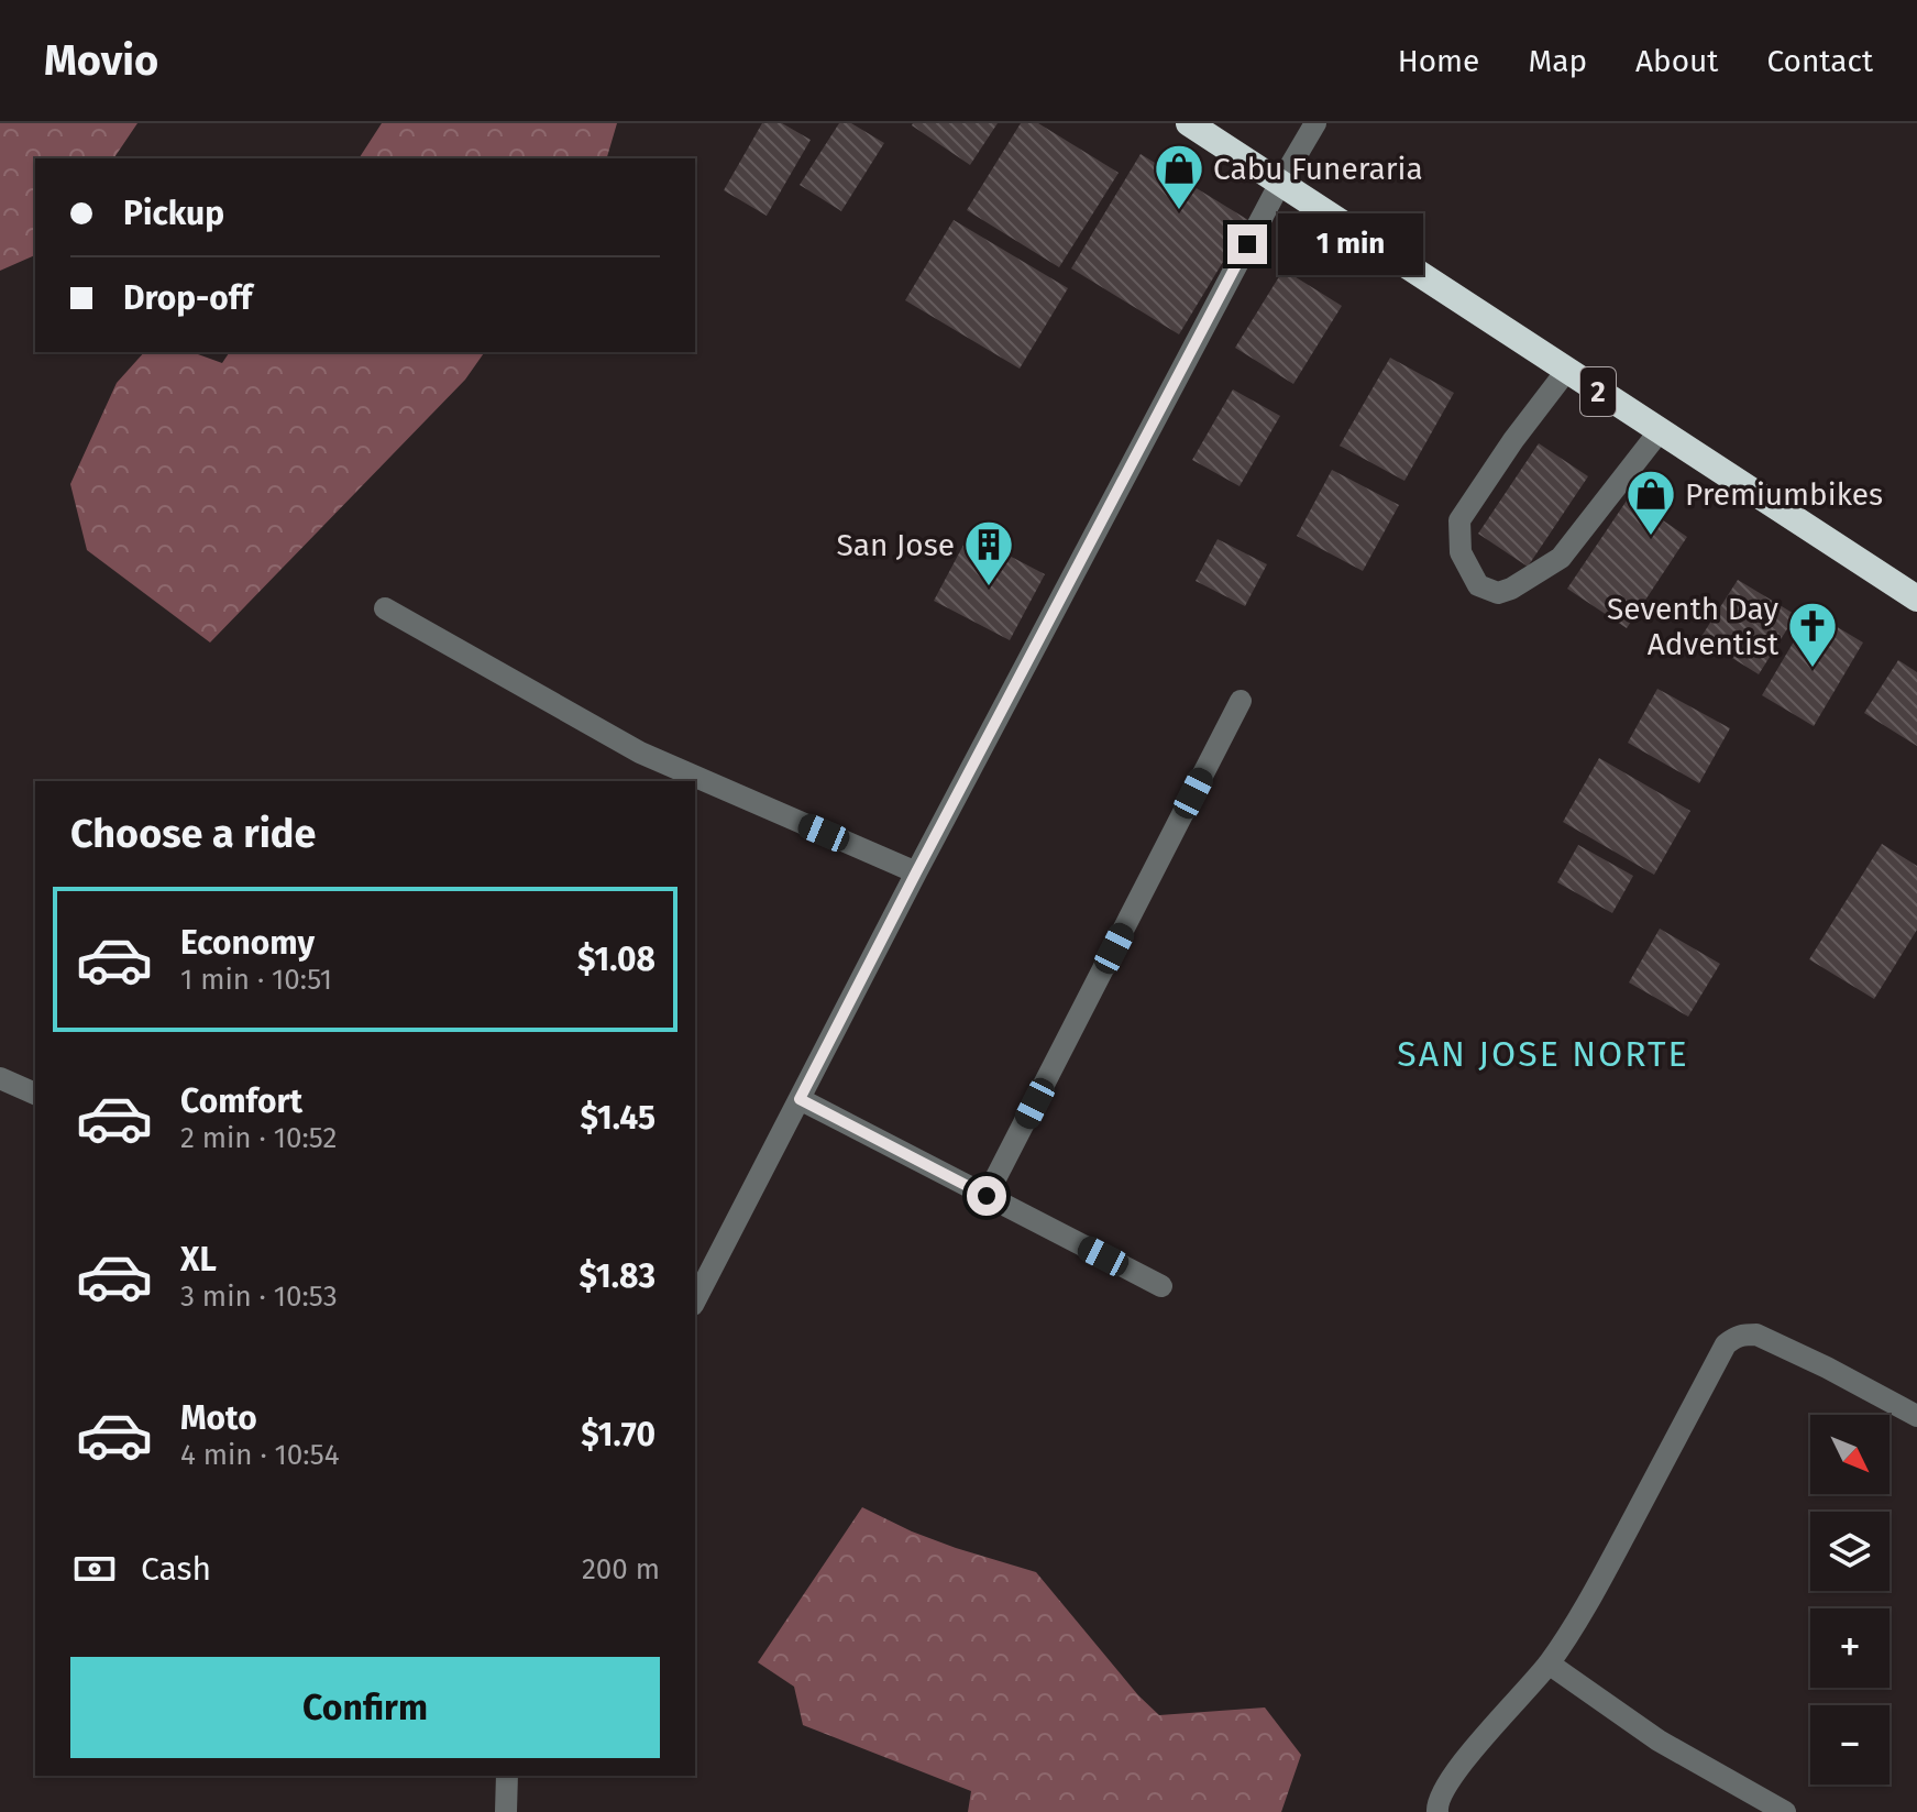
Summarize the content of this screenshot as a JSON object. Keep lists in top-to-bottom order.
{
  "streets": {
    "highway": ["2"]
  },
  "districts": ["SAN JOSE NORTE"],
  "places": {
    "shop": ["Cabu Funeraria", "Premiumbikes"],
    "building": ["San Jose"],
    "church": ["Seventh Day Adventist"]
  },
  "north": "bottom right",
  "page": {
    "header": "Movio",
    "nav": [
      "Home",
      "Map",
      "About",
      "Contact"
    ],
    "banner": ["Pickup", "Drop-off"],
    "bubble": "1 min",
    "heading": "Choose a ride",
    "list": [
      {
        "name": "Economy",
        "note": "1 min · 10:51",
        "value": "$1.08"
      },
      {
        "name": "Comfort",
        "note": "2 min · 10:52",
        "value": "$1.45"
      },
      {
        "name": "XL",
        "note": "3 min · 10:53",
        "value": "$1.83"
      },
      {
        "name": "Moto",
        "note": "4 min · 10:54",
        "value": "$1.70"
      }
    ],
    "map_buttons": ["+", "−"],
    "pay": ["Cash", "200 m"],
    "buttons": "Confirm"
  }
}
